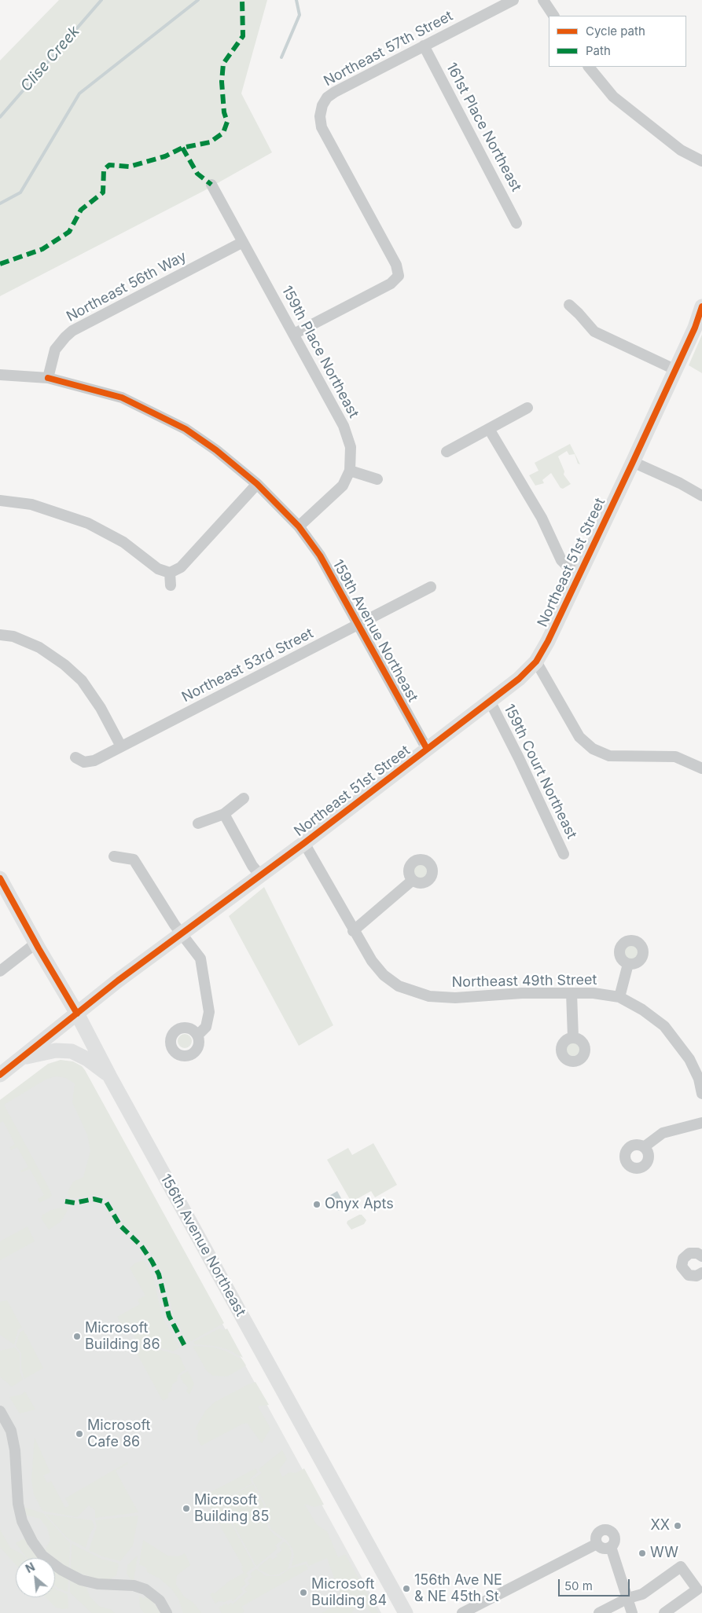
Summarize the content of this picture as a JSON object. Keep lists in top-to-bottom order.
{
  "streets": {
    "main road": ["Northeast 51st Street", "156th Avenue Northeast"],
    "street": [
      "Northeast 57th Street",
      "161st Place Northeast",
      "Northeast 56th Way",
      "159th Place Northeast",
      "159th Avenue Northeast",
      "Northeast 53rd Street",
      "159th Court Northeast",
      "Northeast 49th Street"
    ]
  },
  "crossings": [
    ["Northeast 57th Street", "161st Place Northeast"],
    ["Northeast 57th Street", "159th Place Northeast"],
    ["Northeast 56th Way", "159th Place Northeast"],
    ["Northeast 56th Way", "159th Avenue Northeast"],
    ["Northeast 51st Street", "159th Avenue Northeast"],
    ["Northeast 51st Street", "159th Court Northeast"],
    ["Northeast 51st Street", "Northeast 49th Street"],
    ["Northeast 51st Street", "156th Avenue Northeast"],
    ["159th Avenue Northeast", "Northeast 53rd Street"]
  ],
  "water": ["Clise Creek"],
  "places": [
    "Onyx Apts",
    "Microsoft Building 86",
    "Microsoft Cafe 86",
    "Microsoft Building 85",
    "XX",
    "WW",
    "156th Ave NE & NE 45th St",
    "Microsoft Building 84"
  ],
  "legend": ["Cycle path", "Path"],
  "scale_bar": "50 m",
  "north": "top left"
}
